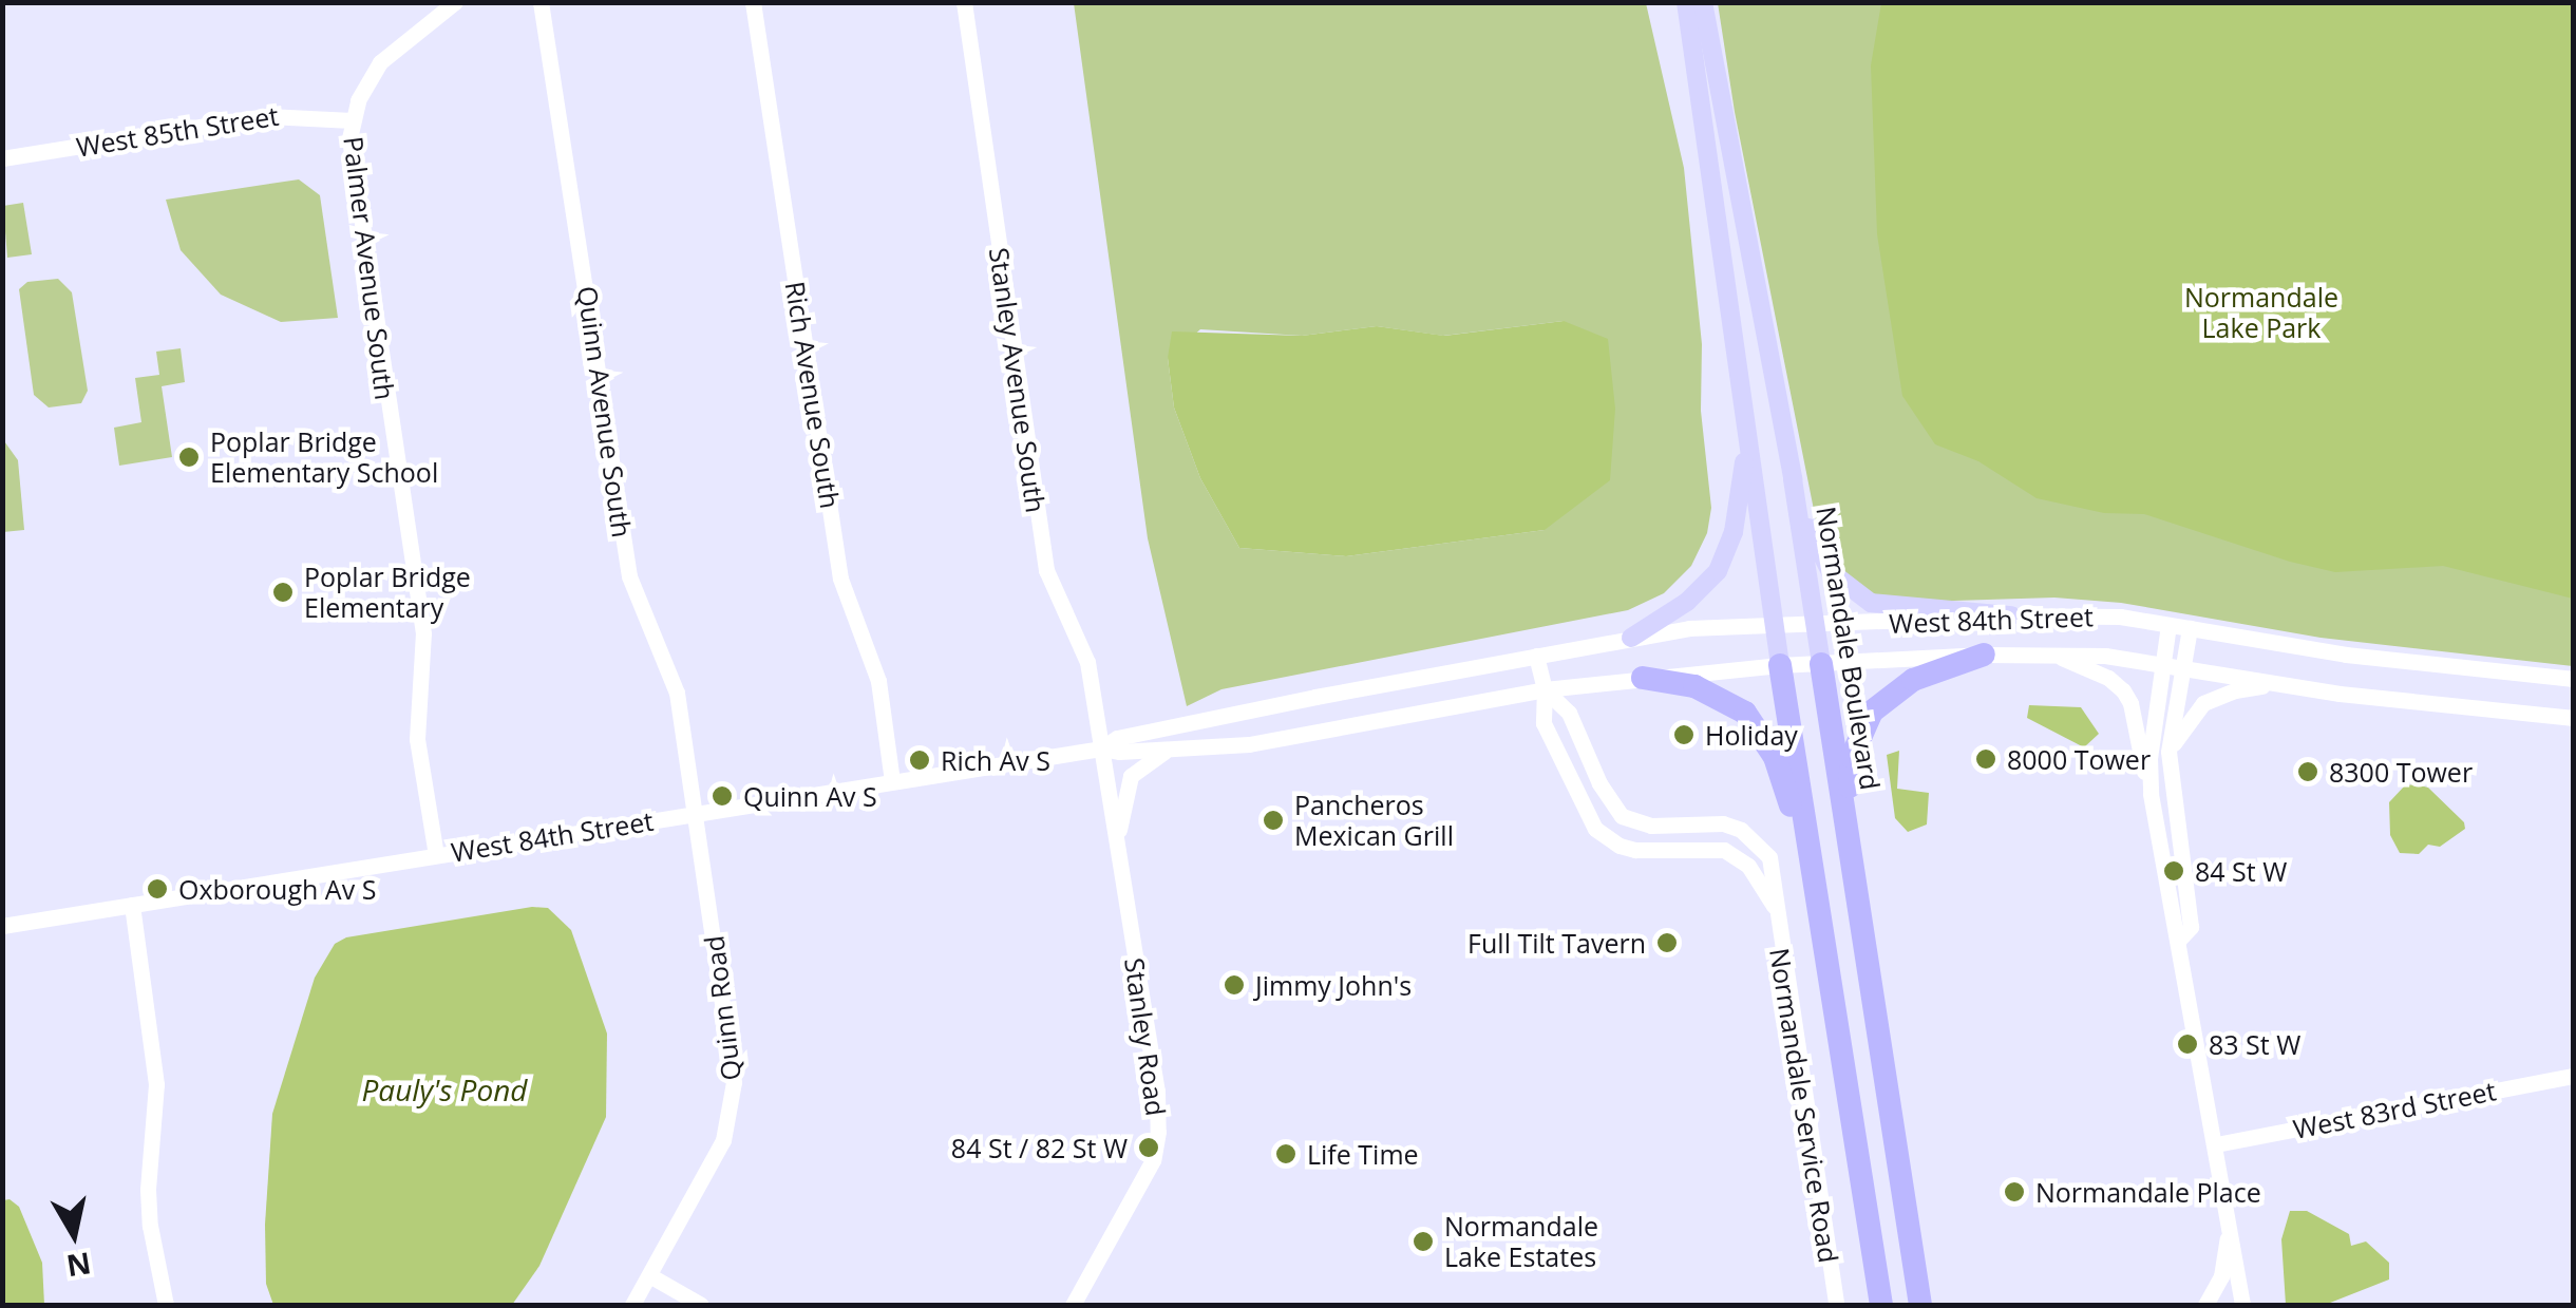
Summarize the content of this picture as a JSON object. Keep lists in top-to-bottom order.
{
  "streets": {
    "highway": ["Normandale Boulevard"],
    "street": [
      "West 85th Street",
      "Palmer Avenue South",
      "Stanley Avenue South",
      "Rich Avenue South",
      "Quinn Avenue South",
      "West 84th Street",
      "Quinn Road",
      "Stanley Road",
      "Normandale Service Road",
      "West 83rd Street"
    ]
  },
  "crossings": [
    ["West 85th Street", "Palmer Avenue South"],
    ["Palmer Avenue South", "West 84th Street"],
    ["Stanley Avenue South", "West 84th Street"],
    ["Stanley Avenue South", "Stanley Road"],
    ["Rich Avenue South", "West 84th Street"],
    ["Quinn Avenue South", "West 84th Street"],
    ["Quinn Avenue South", "Quinn Road"],
    ["West 84th Street", "Normandale Boulevard"],
    ["West 84th Street", "Quinn Road"],
    ["West 84th Street", "Stanley Road"],
    ["West 84th Street", "Normandale Service Road"]
  ],
  "water": ["Pauly's Pond"],
  "parks": ["Normandale Lake Park"],
  "places": [
    "Poplar Bridge Elementary School",
    "Poplar Bridge Elementary",
    "Holiday",
    "8000 Tower",
    "Rich Av S",
    "8300 Tower",
    "Quinn Av S",
    "Pancheros Mexican Grill",
    "84 St W",
    "Oxborough Av S",
    "Full Tilt Tavern",
    "Jimmy John's",
    "83 St W",
    "84 St / 82 St W",
    "Life Time",
    "Normandale Place",
    "Normandale Lake Estates"
  ],
  "north": "bottom"
}
